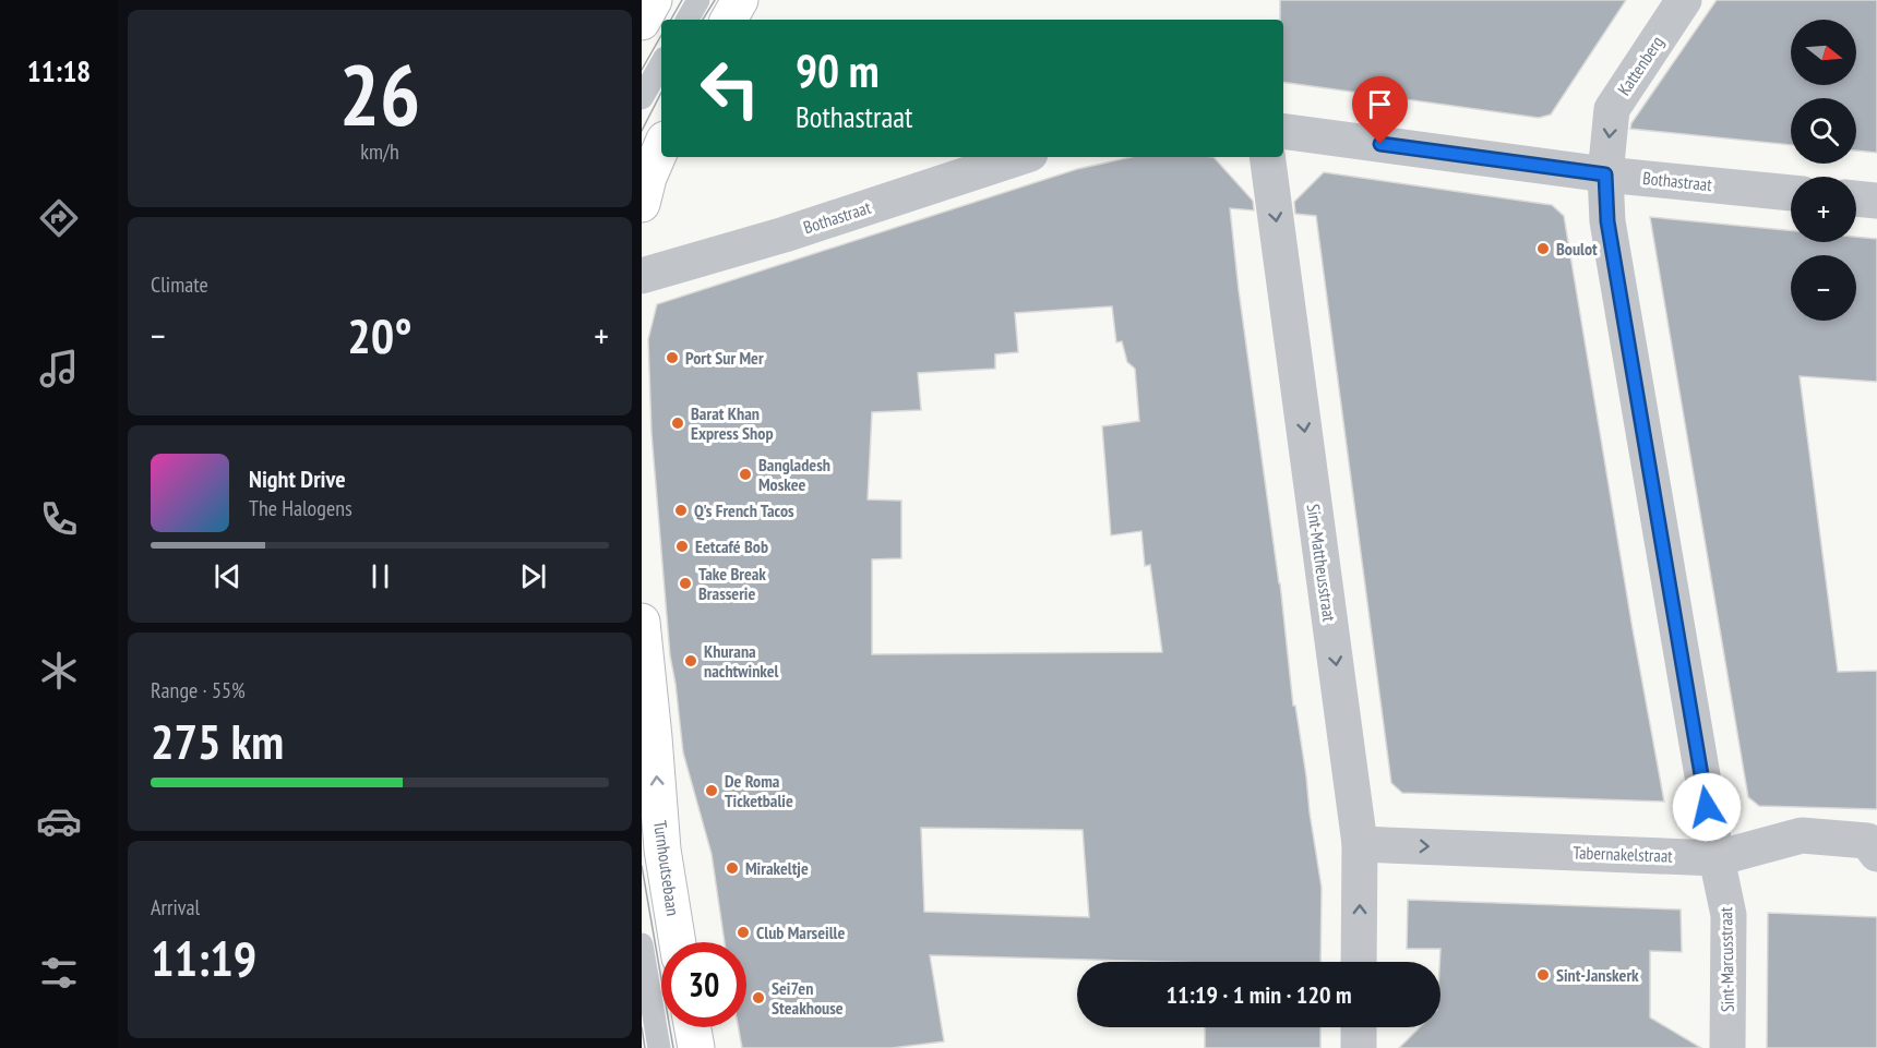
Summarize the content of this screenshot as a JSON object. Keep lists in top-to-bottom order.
{
  "streets": {
    "main road": ["Turnhoutsebaan"],
    "street": [
      "Kattenberg",
      "Bothastraat",
      "Sint-Mattheusstraat",
      "Tabernakelstraat",
      "Sint-Marcusstraat"
    ]
  },
  "crossings": [
    ["Kattenberg", "Bothastraat"],
    ["Kattenberg", "Sint-Marcusstraat"],
    ["Bothastraat", "Sint-Marcusstraat"],
    ["Sint-Mattheusstraat", "Tabernakelstraat"],
    ["Tabernakelstraat", "Sint-Marcusstraat"]
  ],
  "one_way": ["Kattenberg", "Tabernakelstraat", "Turnhoutsebaan"],
  "places": [
    "Boulot",
    "Port Sur Mer",
    "Barat Khan Express Shop",
    "Bangladesh Moskee",
    "Q's French Tacos",
    "Eetcafé Bob",
    "Take Break Brasserie",
    "Khurana nachtwinkel",
    "De Roma Ticketbalie",
    "Mirakeltje",
    "Club Marseille",
    "Sint-Janskerk",
    "Sei7en Steakhouse"
  ],
  "north": "right",
  "page": {
    "tabs": "11:18",
    "tile": [
      ["26", "km/h"],
      "Climate",
      ["Range · 55%", "275 km"],
      ["Arrival", "11:19"]
    ],
    "map_buttons": ["+", "−"],
    "turn": ["90 m", "Bothastraat"],
    "heat": ["−", "20°", "+"],
    "song": ["Night Drive", "The Halogens"],
    "limit": "30",
    "trip": "11:19 · 1 min · 120 m"
  }
}
